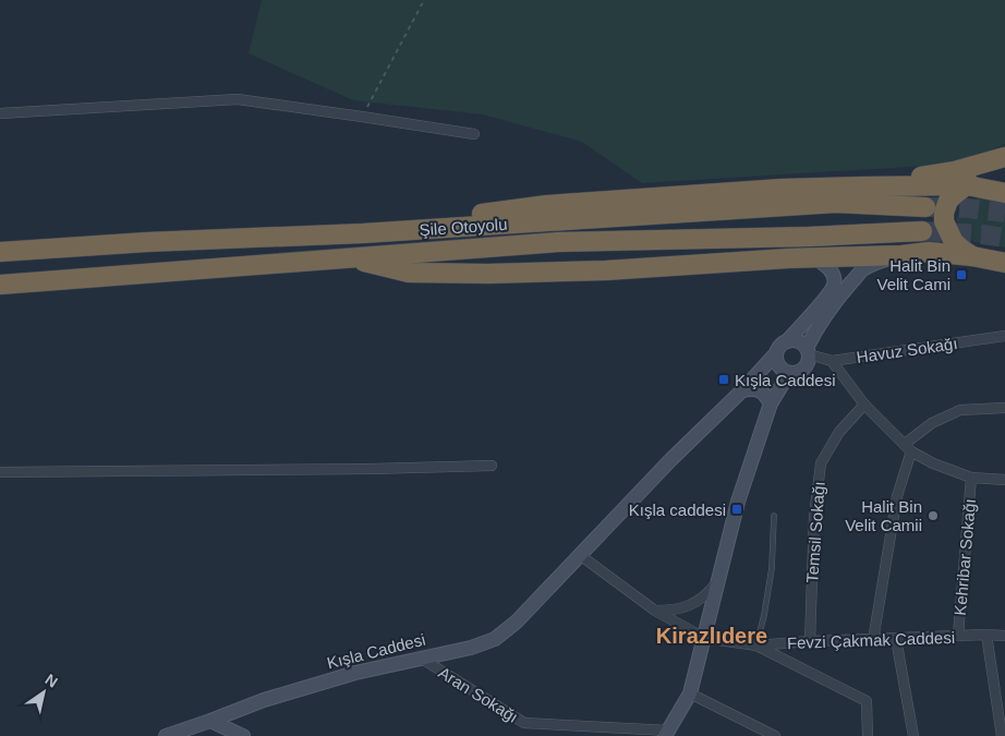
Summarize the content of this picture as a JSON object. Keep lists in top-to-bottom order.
{
  "streets": {
    "highway": ["Şile Otoyolu"],
    "street": [
      "Havuz Sokağı",
      "Temsil Sokağı",
      "Kehribar Sokağı",
      "Fevzi Çakmak Caddesi",
      "Kışla Caddesi",
      "Aran Sokağı"
    ]
  },
  "crossings": [
    ["Havuz Sokağı", "Kışla Caddesi"],
    ["Temsil Sokağı", "Fevzi Çakmak Caddesi"],
    ["Kehribar Sokağı", "Fevzi Çakmak Caddesi"],
    ["Kışla Caddesi", "Aran Sokağı"]
  ],
  "districts": ["Kirazlıdere"],
  "places": {
    "transit": ["Halit Bin Velit Cami", "Kışla Caddesi", "Kışla caddesi"],
    "other": ["Halit Bin Velit Camii"]
  },
  "north": "top right"
}
